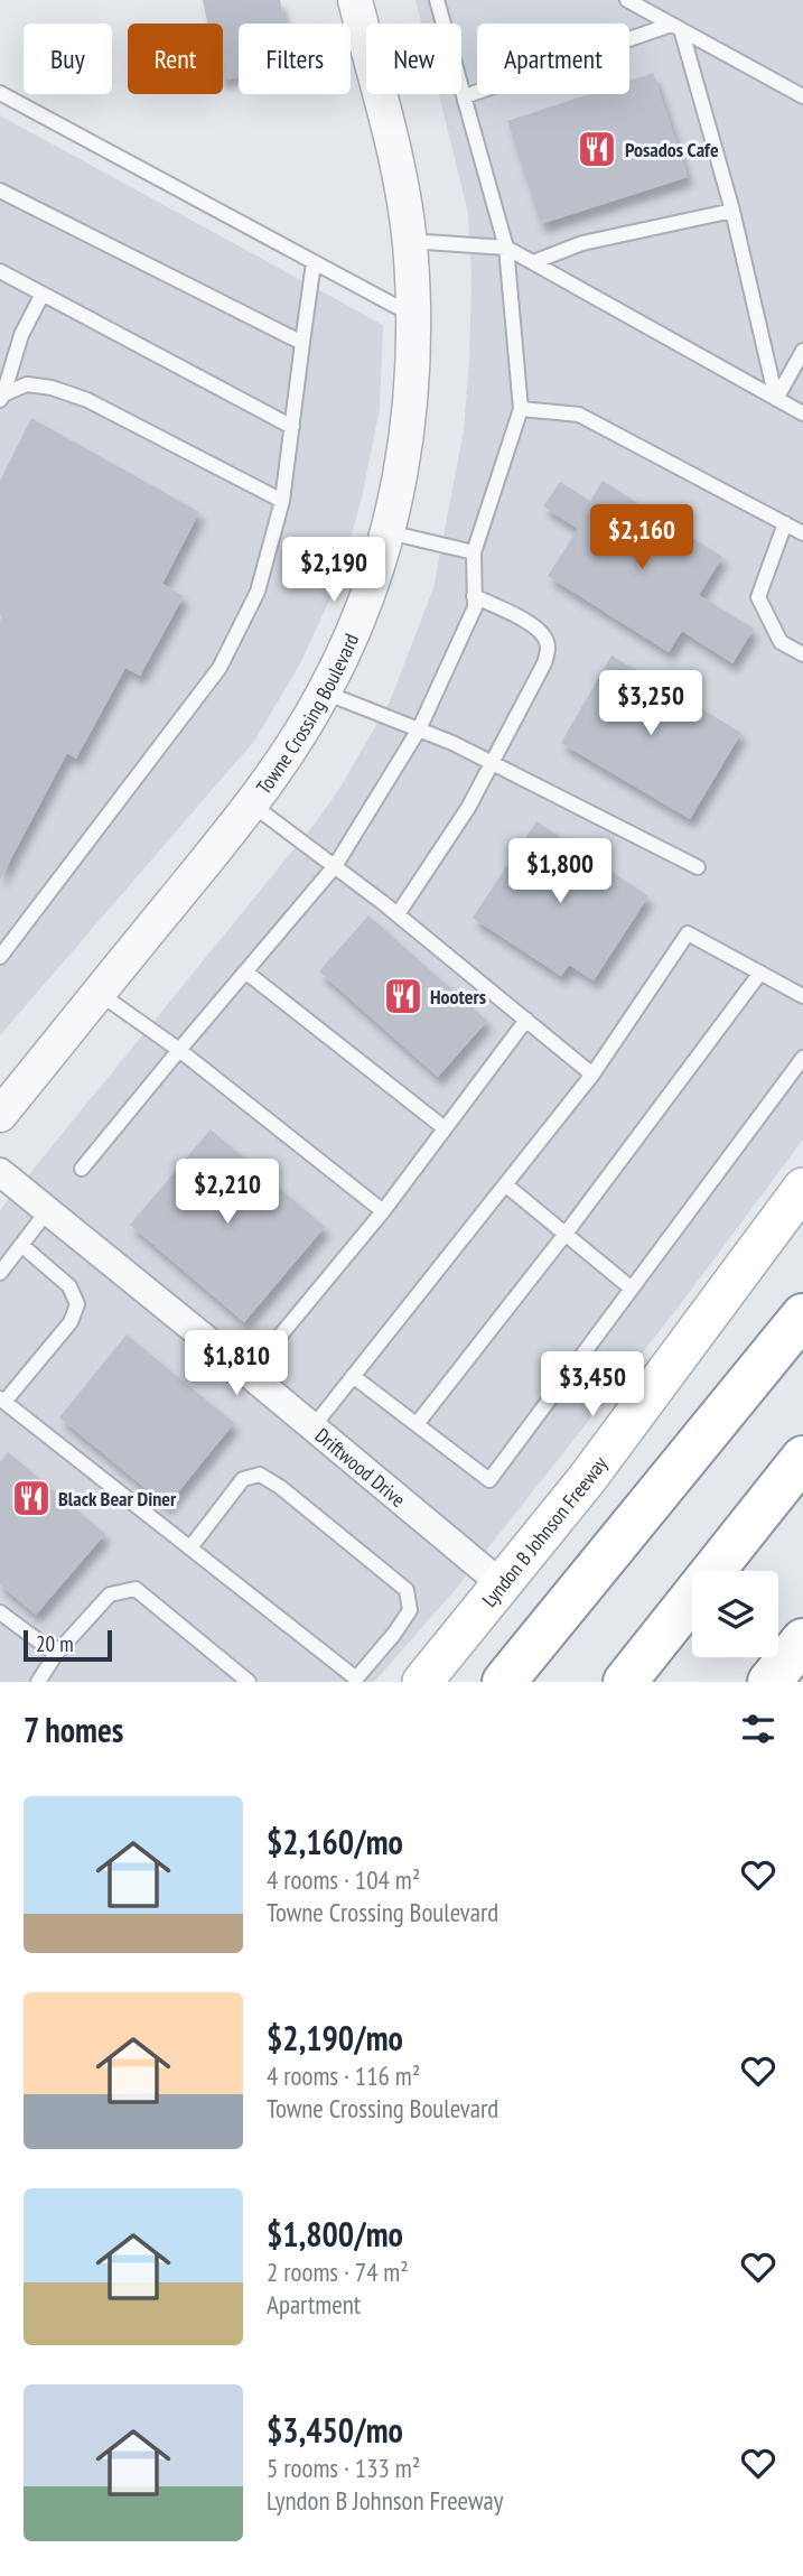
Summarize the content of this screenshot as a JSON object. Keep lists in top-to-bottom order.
{
  "streets": {
    "main road": ["Lyndon B Johnson Freeway"],
    "street": ["Towne Crossing Boulevard", "Driftwood Drive"]
  },
  "crossings": [
    ["Driftwood Drive", "Lyndon B Johnson Freeway"]
  ],
  "places": {
    "restaurant": ["Posados Cafe", "Hooters", "Black Bear Diner"]
  },
  "scale_bar": "20 m",
  "page": {
    "chip": [
      "Buy",
      "Rent",
      "Filters",
      "New",
      "Apartment"
    ],
    "price": [
      "$2,160",
      "$2,190",
      "$3,250",
      "$1,800",
      "$2,210",
      "$1,810",
      "$3,450"
    ],
    "scale": "20 m",
    "heading": "7 homes",
    "list": [
      {
        "name": "$2,160/mo",
        "note": "4 rooms · 104 m² · Towne Crossing Boulevard"
      },
      {
        "name": "$2,190/mo",
        "note": "4 rooms · 116 m² · Towne Crossing Boulevard"
      },
      {
        "name": "$1,800/mo",
        "note": "2 rooms · 74 m² · Apartment"
      },
      {
        "name": "$3,450/mo",
        "note": "5 rooms · 133 m² · Lyndon B Johnson Freeway"
      }
    ]
  }
}
